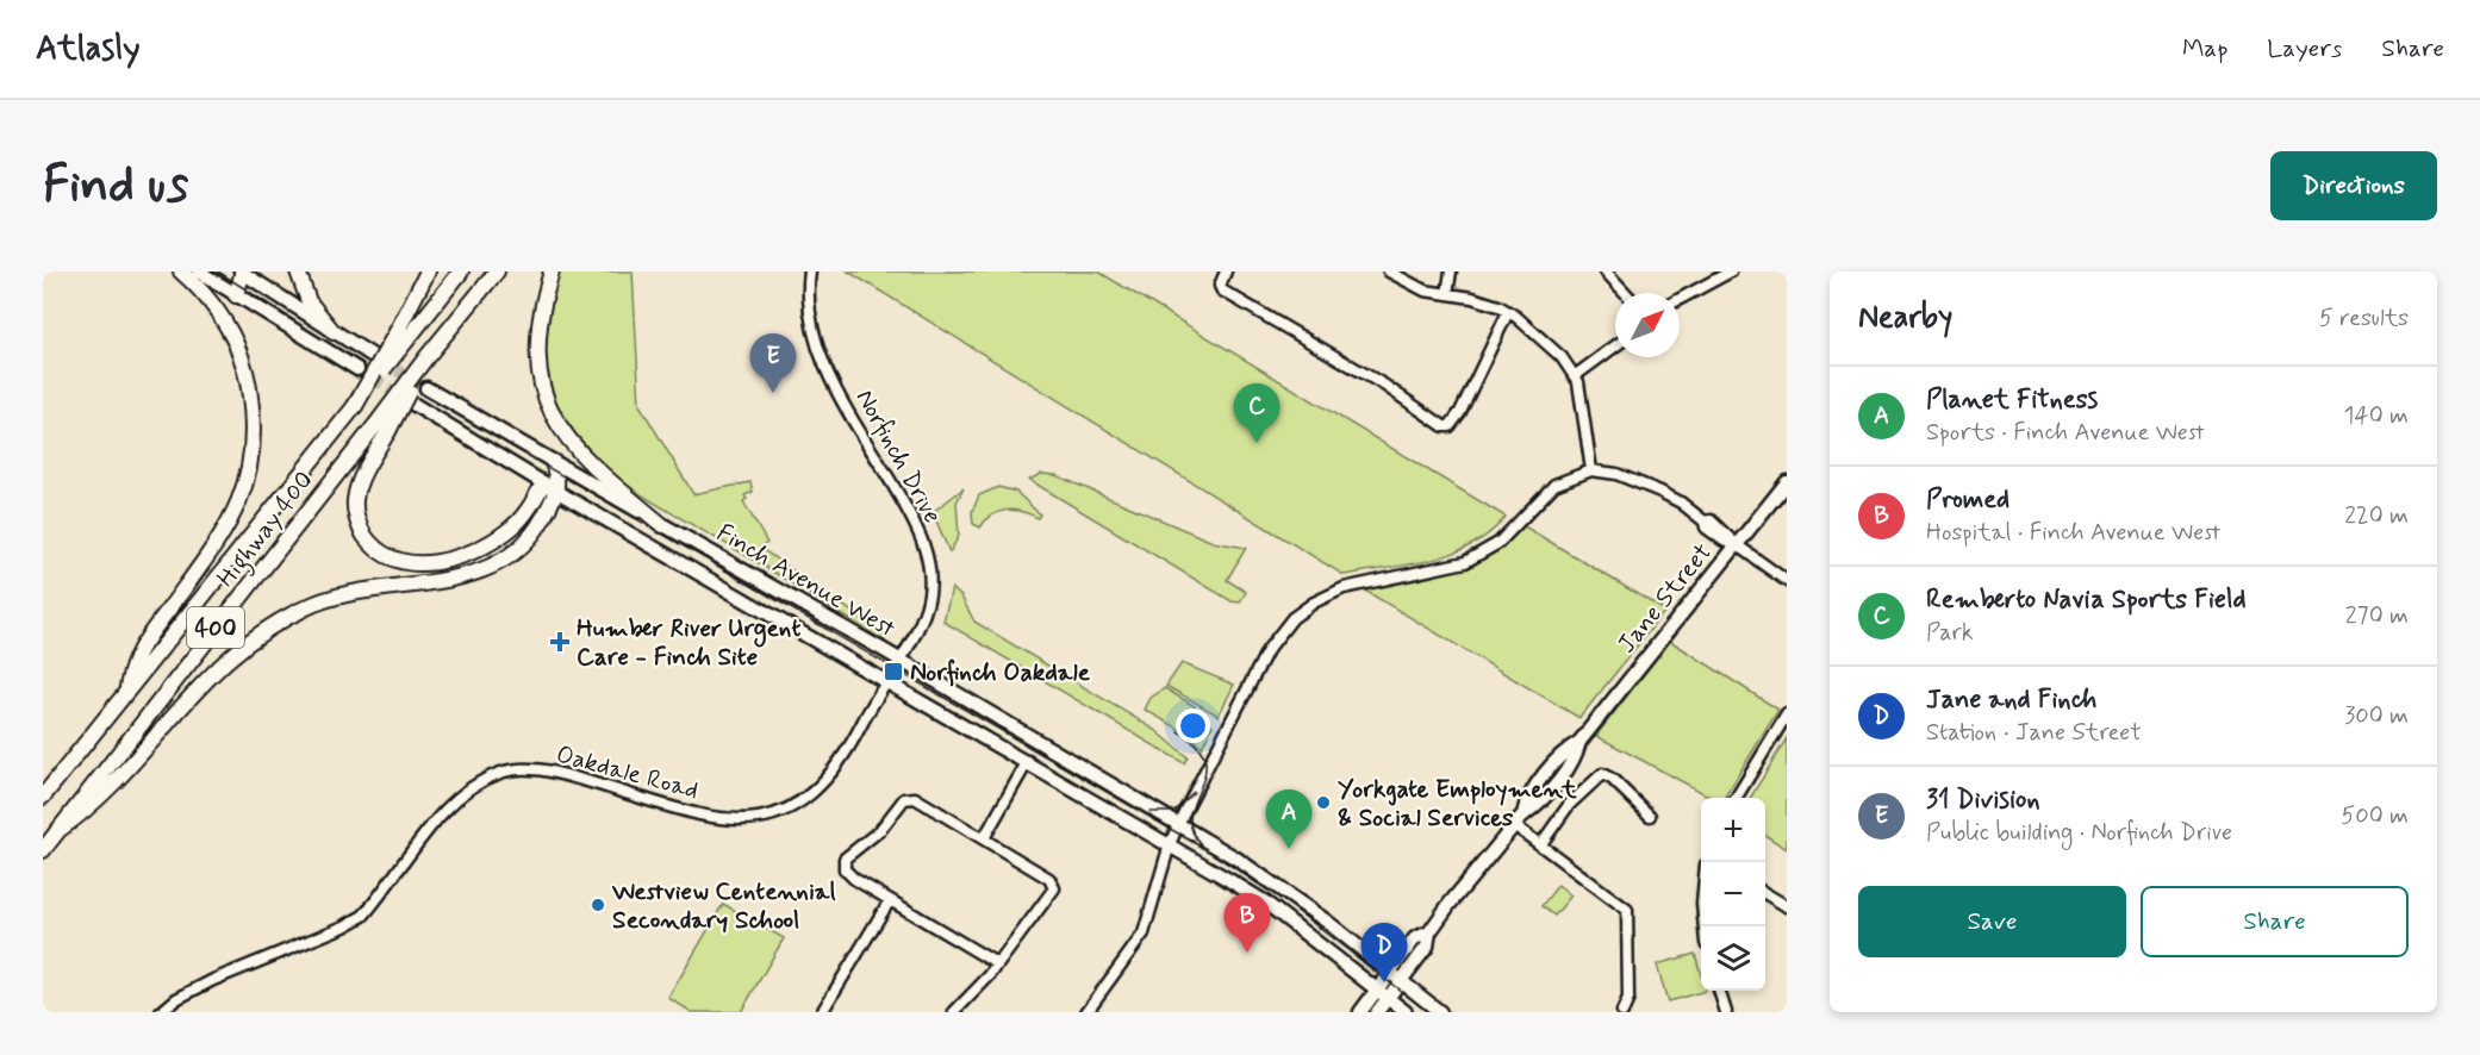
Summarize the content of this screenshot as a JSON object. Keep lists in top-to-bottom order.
{
  "streets": {
    "highway": ["Highway 400", "400"],
    "main road": ["Finch Avenue West", "Jane Street"],
    "street": ["Norfinch Drive", "Oakdale Road"]
  },
  "crossings": [
    ["Norfinch Drive", "Finch Avenue West"],
    ["Norfinch Drive", "Oakdale Road"],
    ["Finch Avenue West", "Jane Street"],
    ["Finch Avenue West", "Oakdale Road"]
  ],
  "places": {
    "health": ["Humber River Urgent Care - Finch Site"],
    "transit": ["Norfinch Oakdale"],
    "other": ["Yorkgate Employment & Social Services", "Westview Centennial Secondary School"]
  },
  "north": "top right",
  "page": {
    "header": "Atlasly",
    "nav": ["Map", "Layers", "Share"],
    "buttons": [
      "Directions",
      ["Save", "Share"]
    ],
    "title": "Find us",
    "heading": ["Nearby", "5 results"],
    "pins": [
      "E",
      "C",
      "A",
      "B",
      "D"
    ],
    "list": [
      {
        "mark": "A",
        "name": "Planet Fitness",
        "note": "Sports · Finch Avenue West",
        "value": "140 m"
      },
      {
        "mark": "B",
        "name": "Promed",
        "note": "Hospital · Finch Avenue West",
        "value": "220 m"
      },
      {
        "mark": "C",
        "name": "Remberto Navia Sports Field",
        "note": "Park",
        "value": "270 m"
      },
      {
        "mark": "D",
        "name": "Jane and Finch",
        "note": "Station · Jane Street",
        "value": "300 m"
      },
      {
        "mark": "E",
        "name": "31 Division",
        "note": "Public building · Norfinch Drive",
        "value": "500 m"
      }
    ],
    "map_buttons": ["+", "−"]
  }
}
